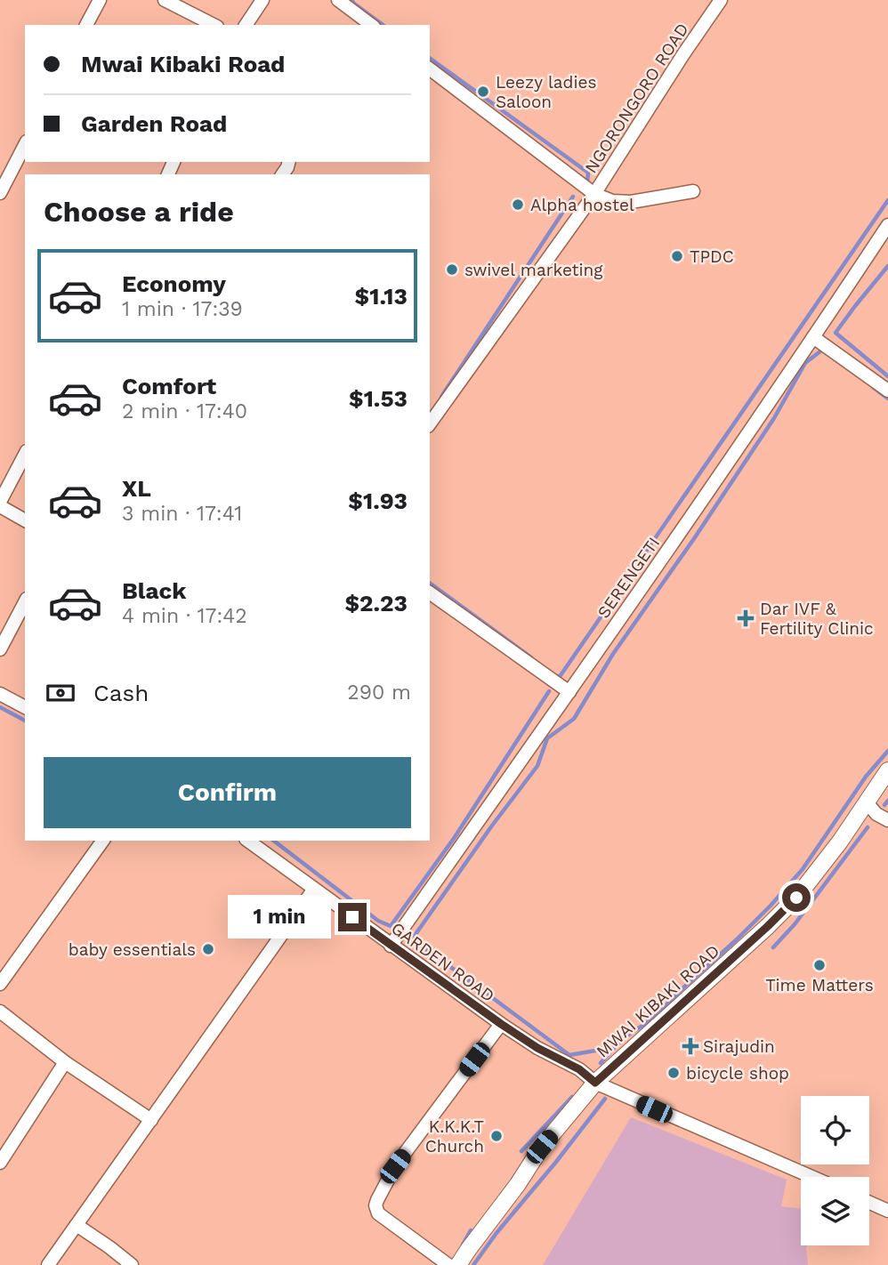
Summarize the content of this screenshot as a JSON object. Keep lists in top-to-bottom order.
{
  "streets": {
    "main road": ["MWAI KIBAKI ROAD"],
    "street": ["NGORONGORO ROAD", "SERENGETI", "GARDEN ROAD"]
  },
  "crossings": [
    ["SERENGETI", "GARDEN ROAD"],
    ["GARDEN ROAD", "MWAI KIBAKI ROAD"]
  ],
  "places": {
    "other": [
      "Leezy ladies Saloon",
      "Alpha hostel",
      "TPDC",
      "swivel marketing",
      "baby essentials",
      "Time Matters",
      "bicycle shop",
      "K.K.K.T Church"
    ],
    "health": ["Dar IVF & Fertility Clinic", "Sirajudin"]
  },
  "page": {
    "banner": ["Mwai Kibaki Road", "Garden Road"],
    "heading": "Choose a ride",
    "list": [
      {
        "name": "Economy",
        "note": "1 min · 17:39",
        "value": "$1.13"
      },
      {
        "name": "Comfort",
        "note": "2 min · 17:40",
        "value": "$1.53"
      },
      {
        "name": "XL",
        "note": "3 min · 17:41",
        "value": "$1.93"
      },
      {
        "name": "Black",
        "note": "4 min · 17:42",
        "value": "$2.23"
      }
    ],
    "pay": ["Cash", "290 m"],
    "buttons": "Confirm",
    "bubble": "1 min"
  }
}
